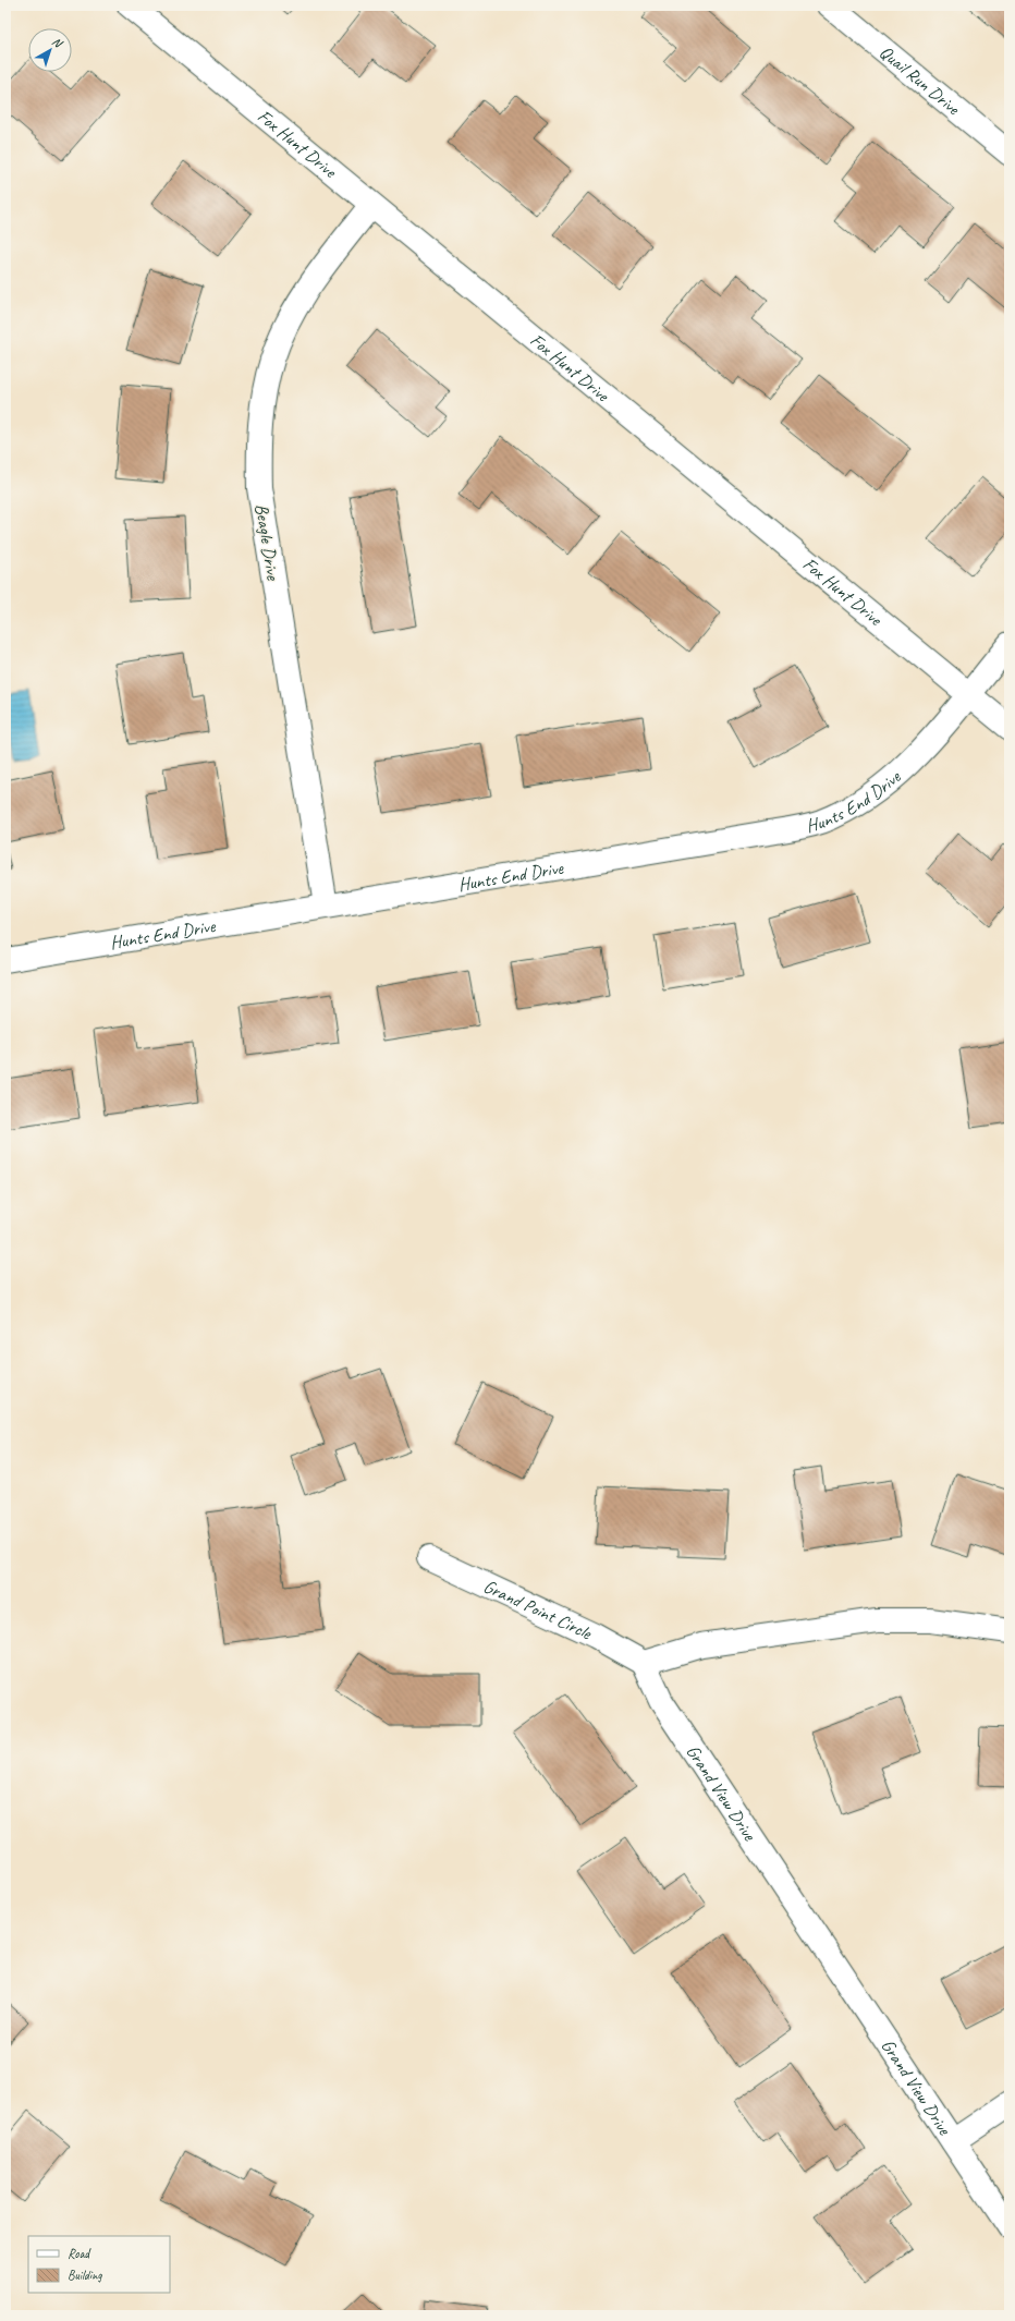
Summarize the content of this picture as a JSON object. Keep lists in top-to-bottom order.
{
  "streets": {
    "street": [
      "Quail Run Drive",
      "Fox Hunt Drive",
      "Beagle Drive",
      "Hunts End Drive",
      "Grand Point Circle",
      "Grand View Drive"
    ]
  },
  "crossings": [
    ["Fox Hunt Drive", "Beagle Drive"],
    ["Fox Hunt Drive", "Hunts End Drive"],
    ["Beagle Drive", "Hunts End Drive"],
    ["Grand Point Circle", "Grand View Drive"]
  ],
  "legend": ["Road", "Building"],
  "north": "top right"
}
